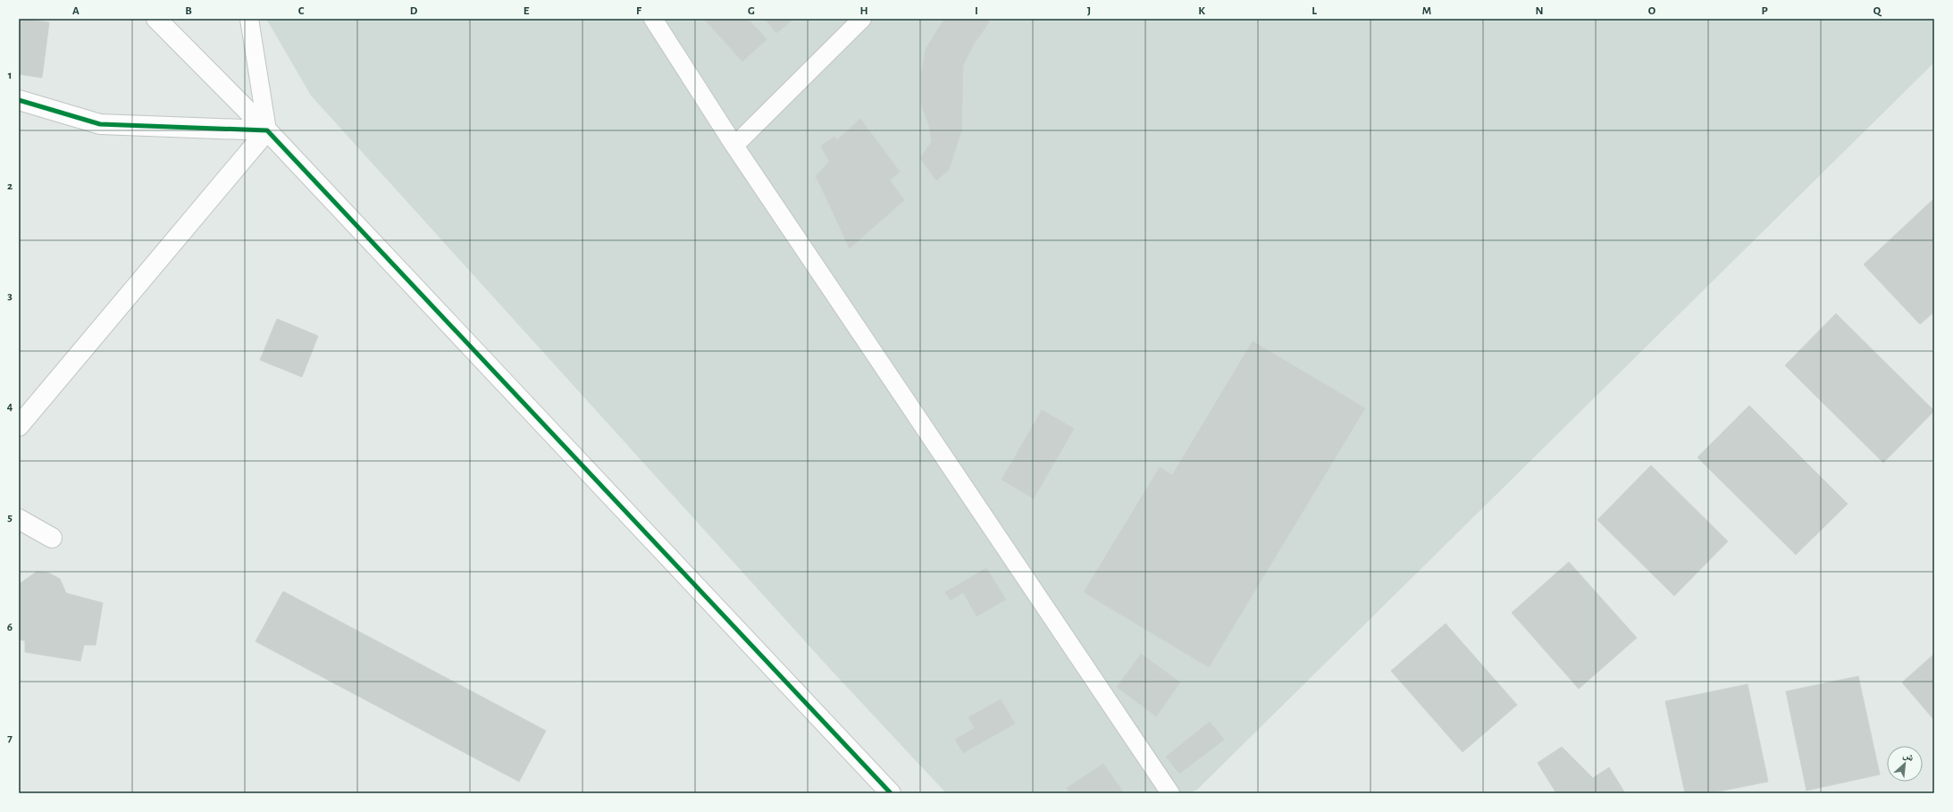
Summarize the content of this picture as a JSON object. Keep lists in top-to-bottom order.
{
  "north": "top right",
  "grid": {
    "columns": [
      "A",
      "B",
      "C",
      "D",
      "E",
      "F",
      "G",
      "H",
      "I",
      "J",
      "K",
      "L",
      "M",
      "N",
      "O",
      "P",
      "Q"
    ],
    "rows": [
      "1",
      "2",
      "3",
      "4",
      "5",
      "6",
      "7"
    ]
  }
}
